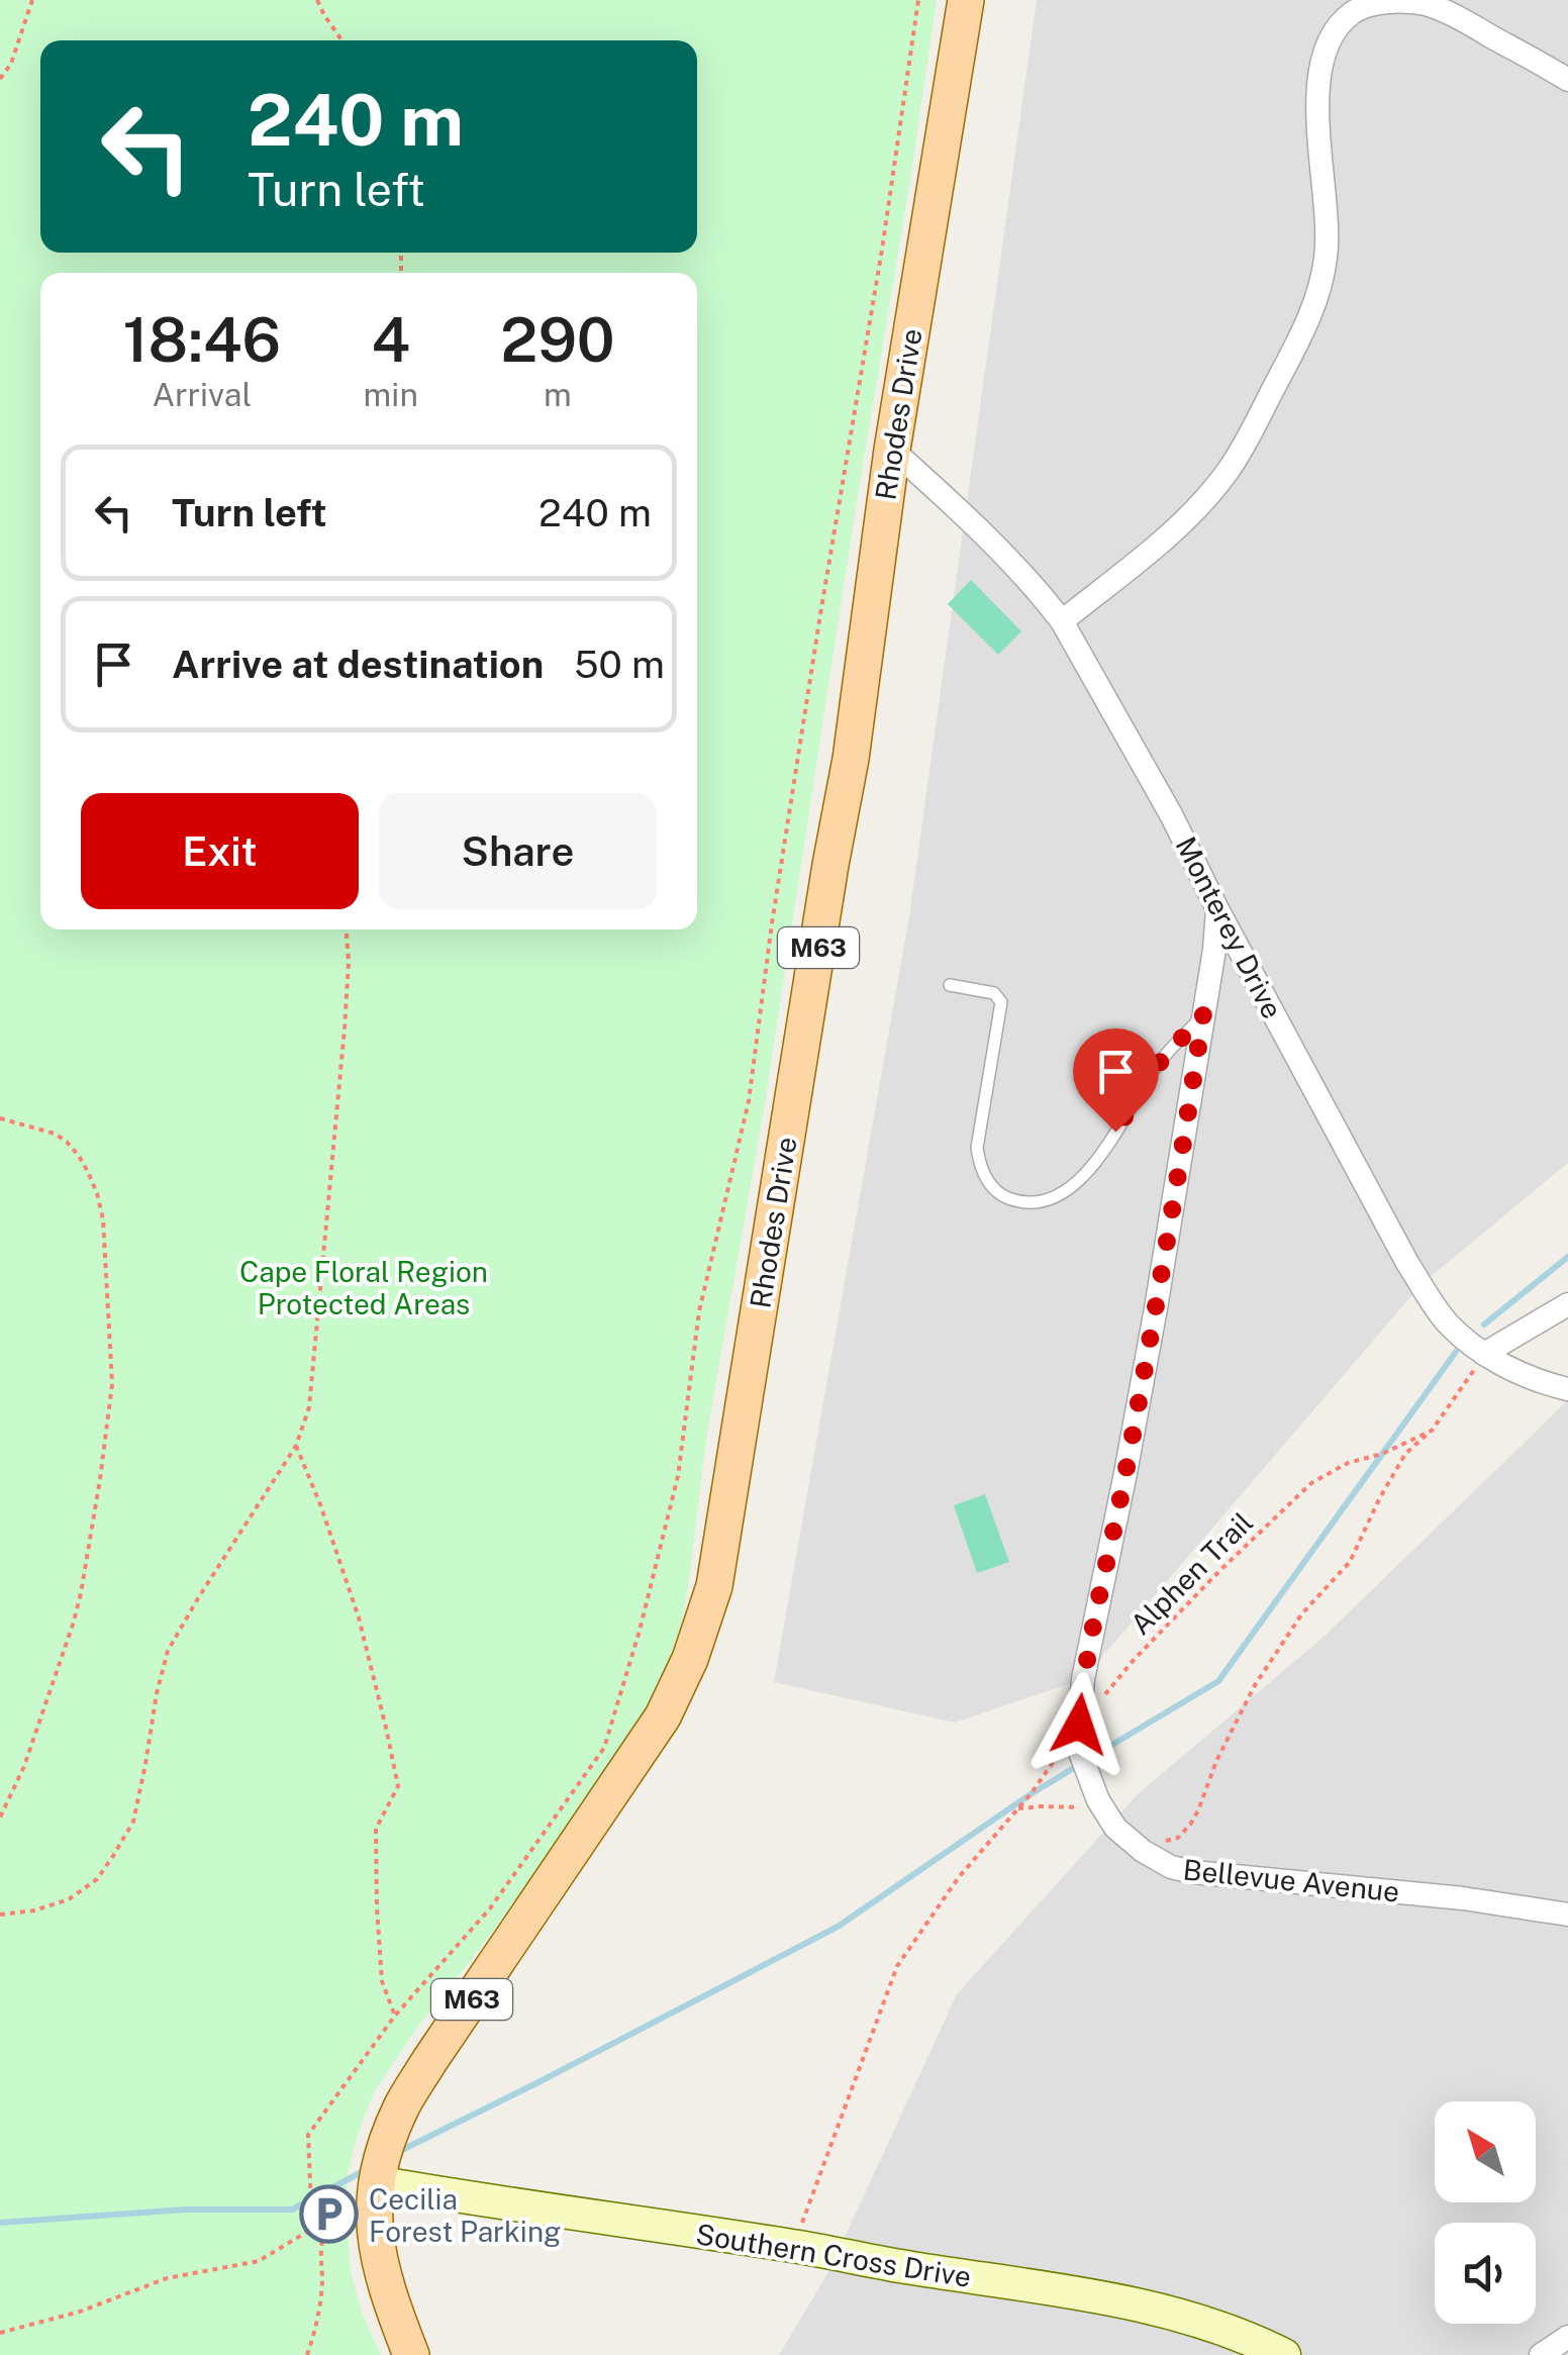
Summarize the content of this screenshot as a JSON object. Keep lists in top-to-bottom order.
{
  "streets": {
    "main road": ["Rhodes Drive", "M63"],
    "street": ["Monterey Drive", "Bellevue Avenue", "Southern Cross Drive"],
    "path": ["Alphen Trail"]
  },
  "crossings": [
    ["Rhodes Drive", "Monterey Drive"],
    ["Rhodes Drive", "Southern Cross Drive"],
    ["Monterey Drive", "Alphen Trail"],
    ["Monterey Drive", "Bellevue Avenue"],
    ["Alphen Trail", "Bellevue Avenue"],
    ["Alphen Trail", "Southern Cross Drive"]
  ],
  "parks": ["Cape Floral Region Protected Areas"],
  "places": {
    "parking": ["Cecilia Forest Parking"]
  },
  "north": "top left",
  "page": {
    "turn": ["240 m", "Turn left"],
    "eta": [
      "18:46",
      "Arrival",
      "4",
      "min",
      "290",
      "m"
    ],
    "list": [
      {
        "name": "Turn left",
        "value": "240 m"
      },
      {
        "name": "Arrive at destination",
        "value": "50 m"
      }
    ],
    "buttons": ["Exit", "Share"]
  }
}
